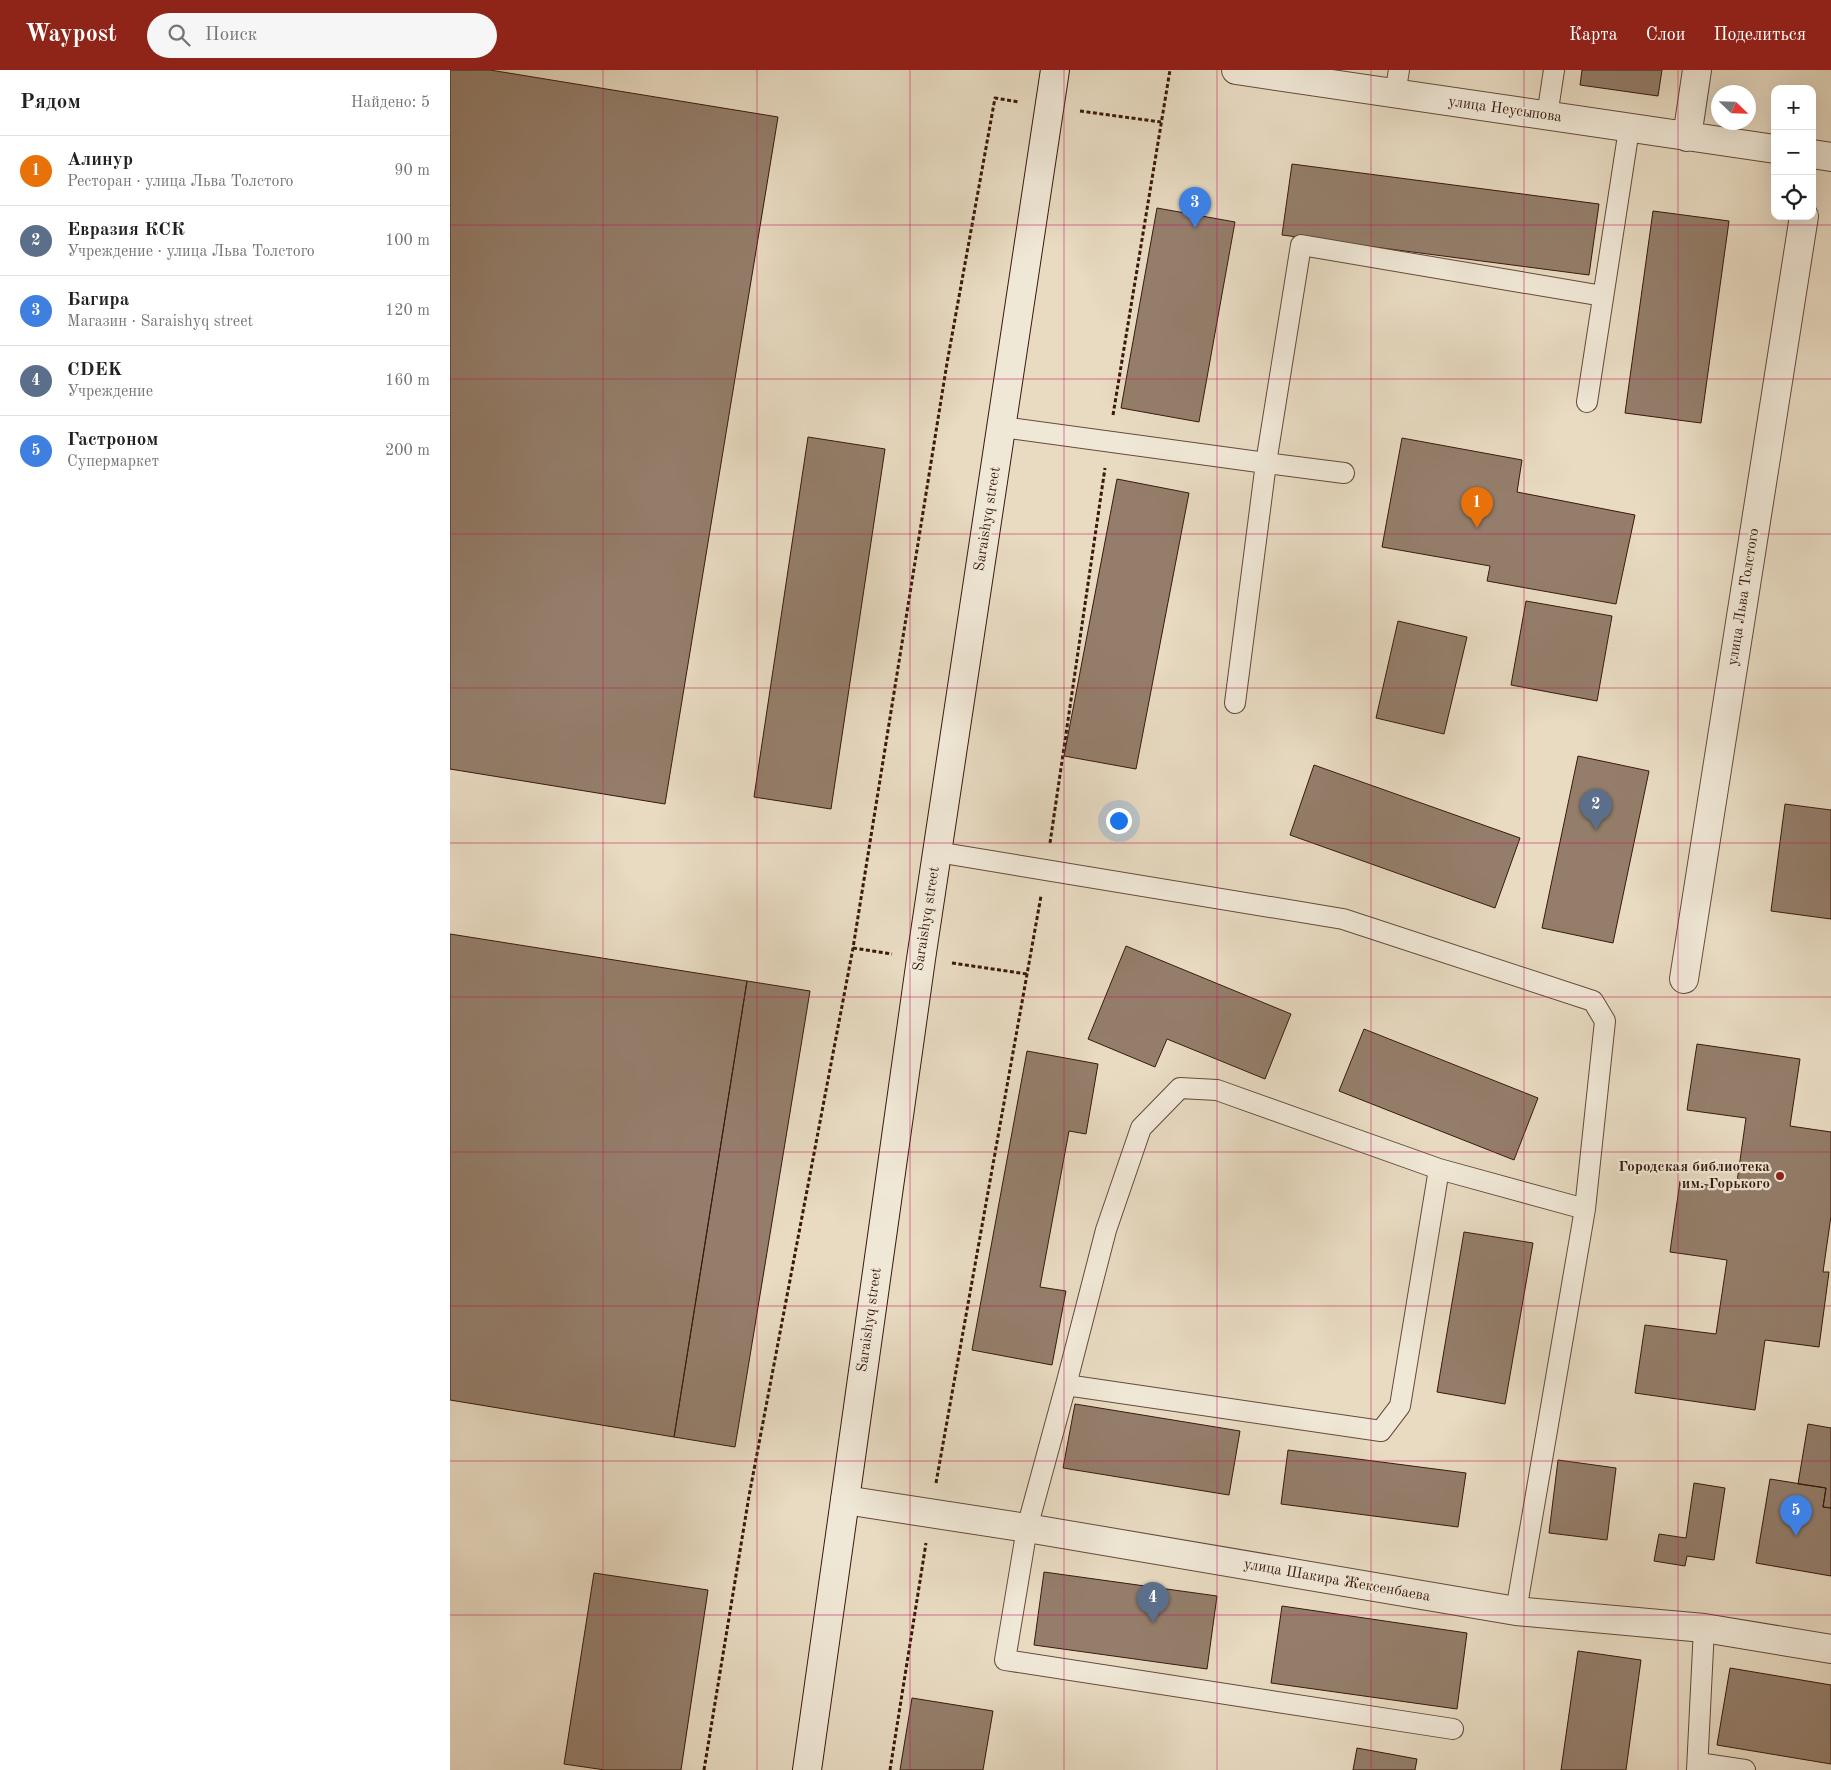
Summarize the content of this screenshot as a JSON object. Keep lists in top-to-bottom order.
{
  "streets": {
    "street": [
      "улица Неусыпова",
      "Saraishyq street",
      "улица Льва Толстого",
      "улица Шакира Жексенбаева"
    ]
  },
  "crossings": [
    ["Saraishyq street", "улица Шакира Жексенбаева"]
  ],
  "places": ["Городская библиотека им. Горького"],
  "north": "bottom right",
  "page": {
    "header": "Waypost",
    "search": "Поиск",
    "nav": ["Карта", "Слои", "Поделиться"],
    "heading": ["Рядом", "Найдено: 5"],
    "map_buttons": ["+", "−"],
    "list": [
      {
        "mark": "1",
        "name": "Алинур",
        "note": "Ресторан · улица Льва Толстого",
        "value": "90 m"
      },
      {
        "mark": "2",
        "name": "Евразия КСК",
        "note": "Учреждение · улица Льва Толстого",
        "value": "100 m"
      },
      {
        "mark": "3",
        "name": "Багира",
        "note": "Магазин · Saraishyq street",
        "value": "120 m"
      },
      {
        "mark": "4",
        "name": "CDEK",
        "note": "Учреждение",
        "value": "160 m"
      },
      {
        "mark": "5",
        "name": "Гастроном",
        "note": "Супермаркет",
        "value": "200 m"
      }
    ],
    "pins": [
      "3",
      "1",
      "2",
      "5",
      "4"
    ]
  }
}
